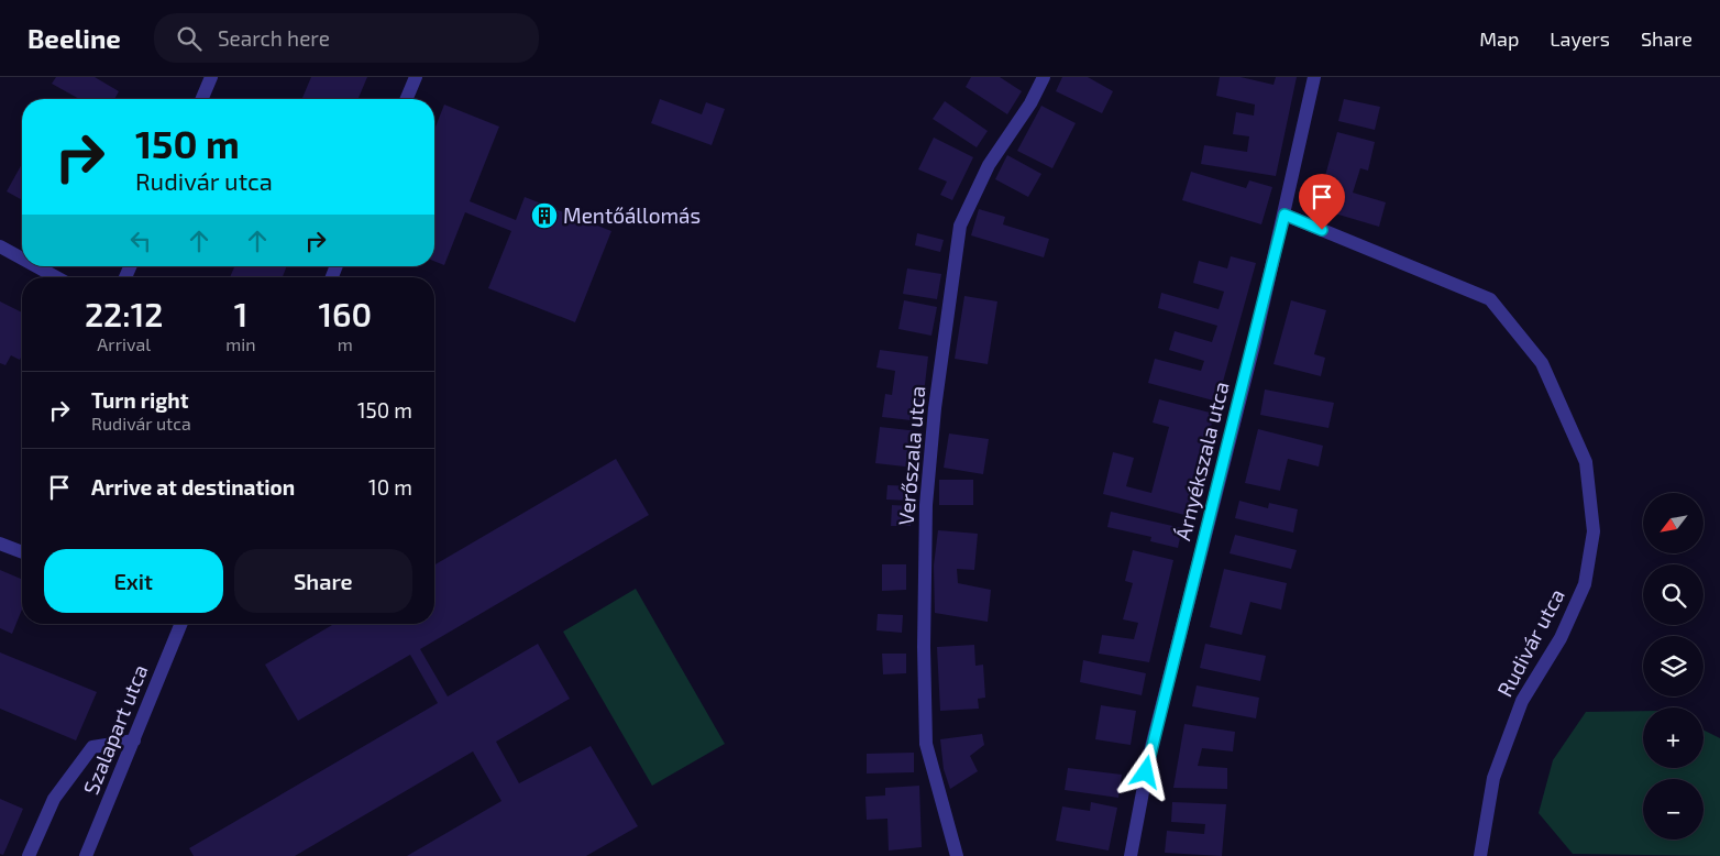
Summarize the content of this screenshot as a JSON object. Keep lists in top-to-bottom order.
{
  "streets": {
    "street": [
      "Verőszala utca",
      "Árnyékszala utca",
      "Rudivár utca",
      "Szalapart utca"
    ]
  },
  "crossings": [
    ["Árnyékszala utca", "Rudivár utca"]
  ],
  "places": {
    "building": ["Mentőállomás"]
  },
  "north": "bottom left",
  "page": {
    "header": "Beeline",
    "search": "Search here",
    "nav": ["Map", "Layers", "Share"],
    "turn": ["150 m", "Rudivár utca"],
    "eta": [
      "22:12",
      "Arrival",
      "1",
      "min",
      "160",
      "m"
    ],
    "list": [
      {
        "name": "Turn right",
        "note": "Rudivár utca",
        "value": "150 m"
      },
      {
        "name": "Arrive at destination",
        "value": "10 m"
      }
    ],
    "map_buttons": ["+", "−"],
    "buttons": ["Exit", "Share"]
  }
}
